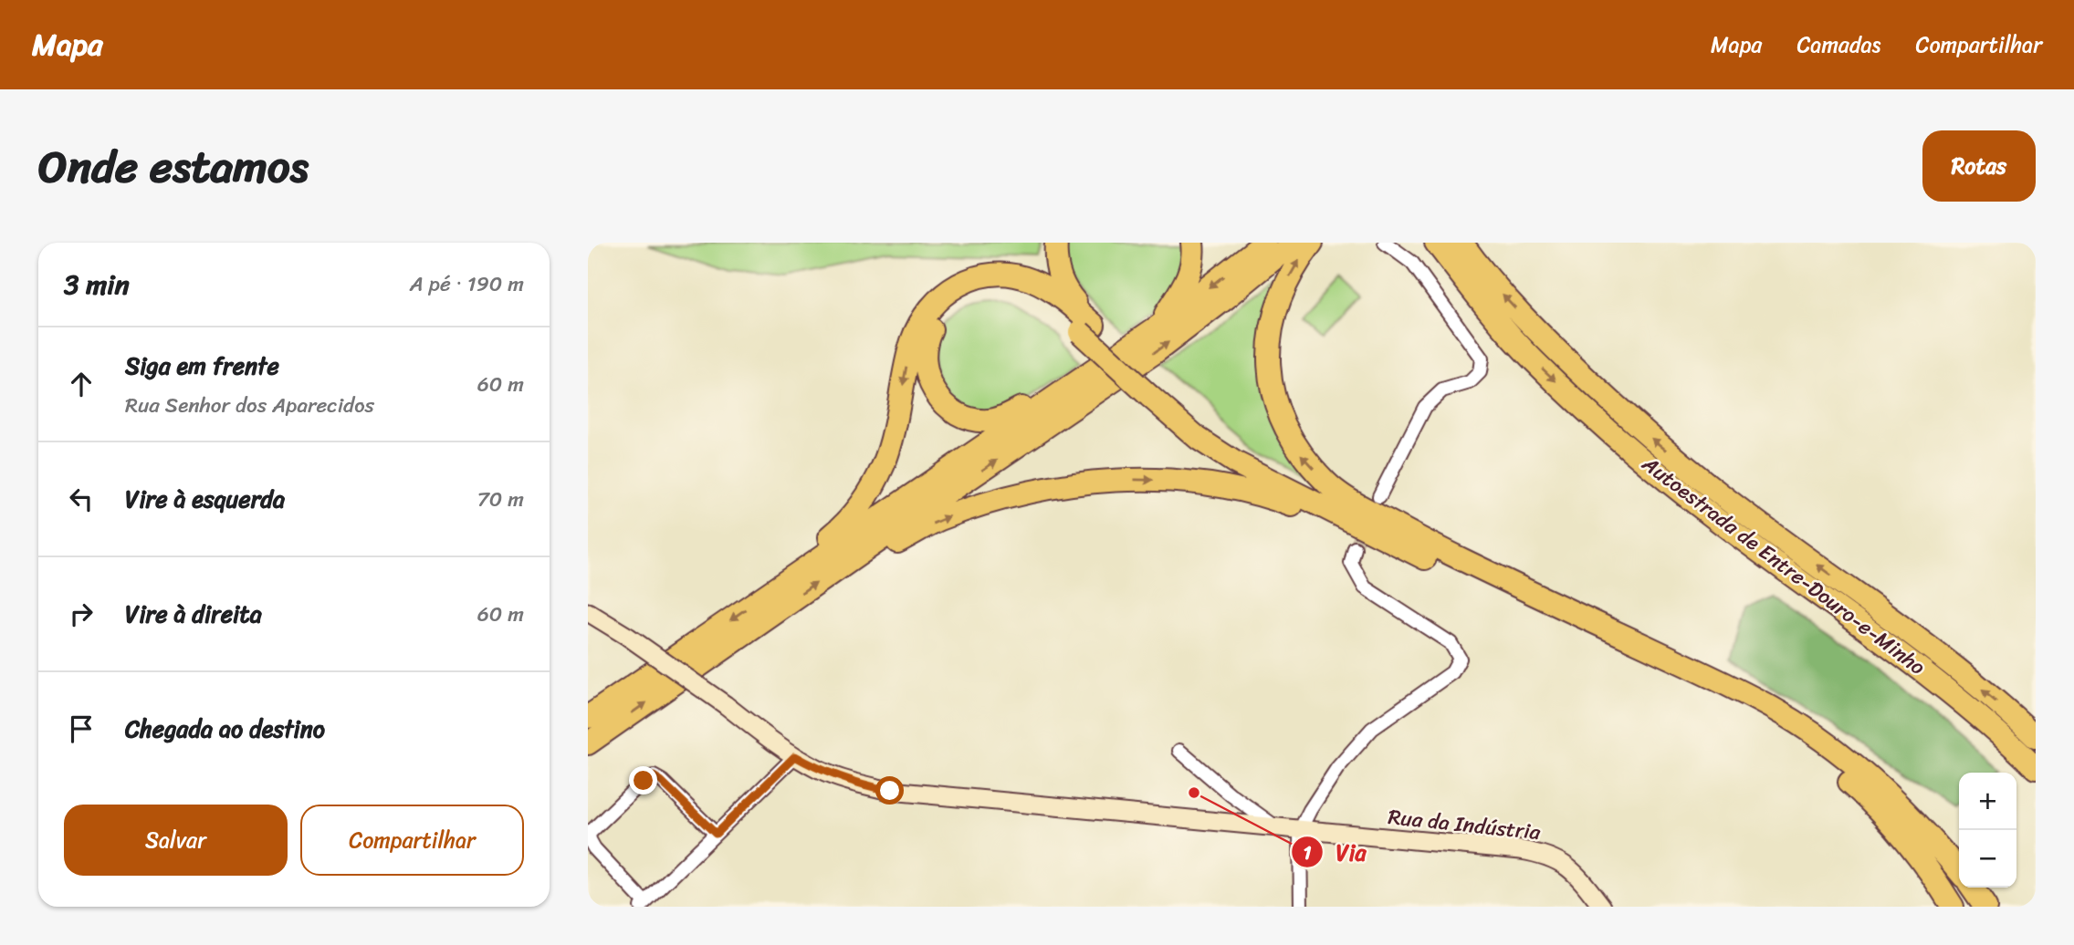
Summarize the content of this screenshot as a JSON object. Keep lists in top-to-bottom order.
{
  "streets": {
    "highway": ["Autoestrada de Entre-Douro-e-Minho"],
    "street": ["Rua da Indústria"]
  },
  "places": ["Via"],
  "page": {
    "header": "Mapa",
    "nav": ["Mapa", "Camadas", "Compartilhar"],
    "title": "Onde estamos",
    "buttons": [
      "Rotas",
      ["Salvar", "Compartilhar"]
    ],
    "heading": ["3 min", "A pé · 190 m"],
    "list": [
      ["Siga em frente", "Rua Senhor dos Aparecidos", "60 m"],
      ["Vire à esquerda", "70 m"],
      ["Vire à direita", "60 m"],
      "Chegada ao destino"
    ],
    "map_buttons": ["+", "−"]
  }
}
